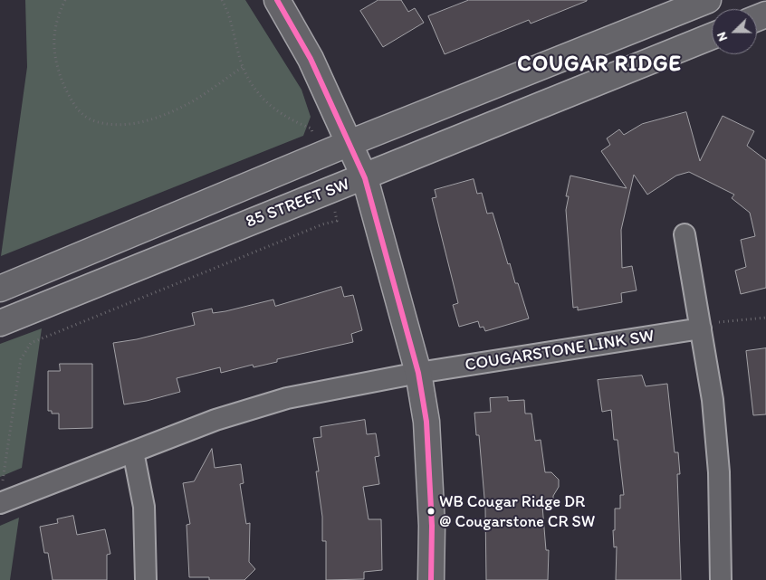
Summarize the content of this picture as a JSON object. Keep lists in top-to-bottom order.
{
  "streets": {
    "street": ["85 STREET SW", "COUGARSTONE LINK SW"]
  },
  "districts": ["COUGAR RIDGE"],
  "places": ["WB Cougar Ridge DR @ Cougarstone CR SW"],
  "north": "left"
}
